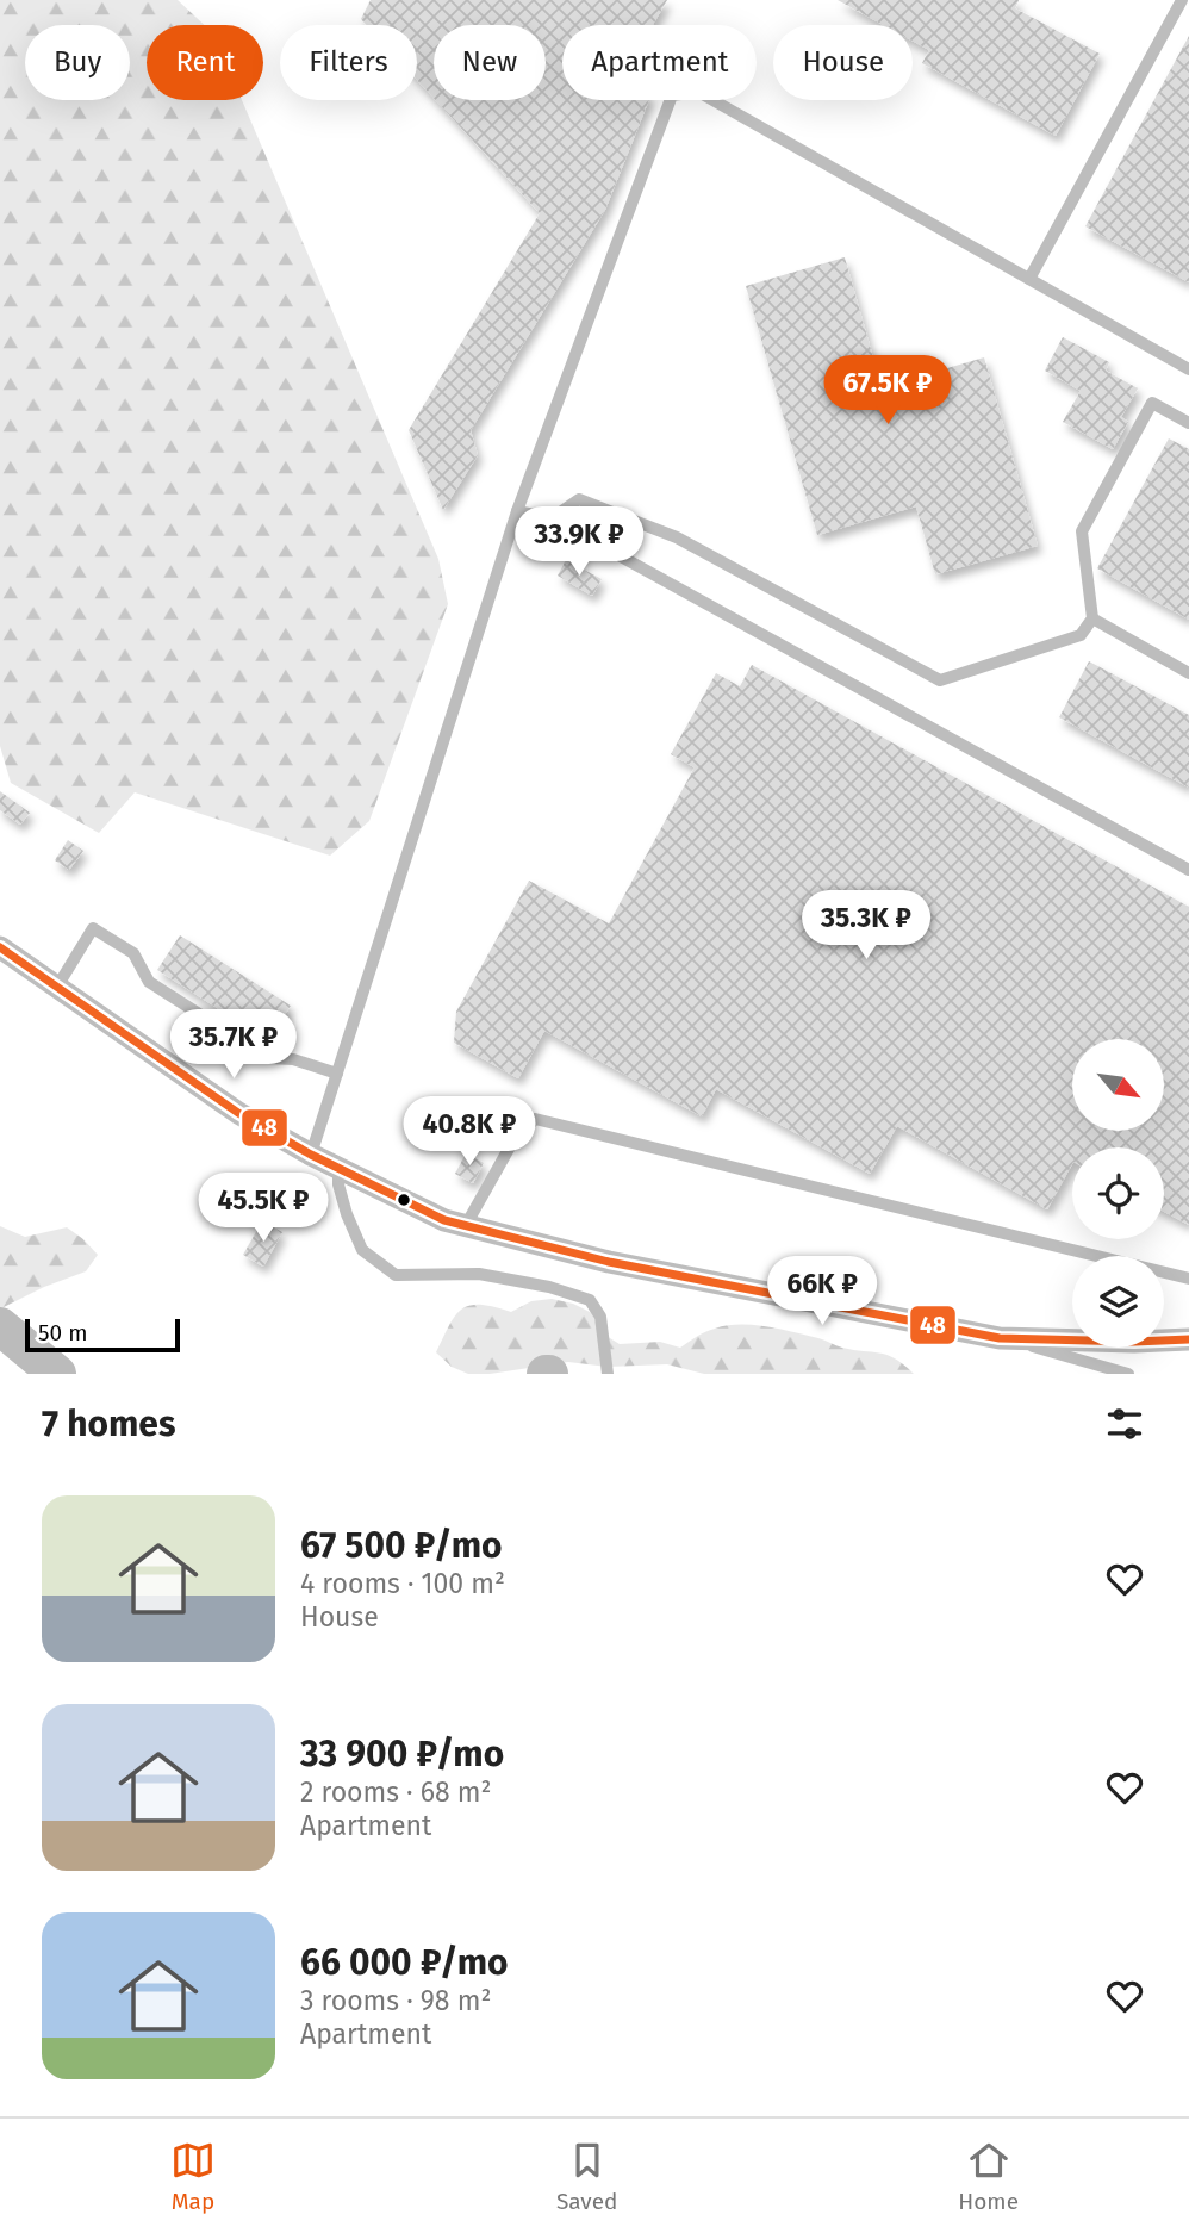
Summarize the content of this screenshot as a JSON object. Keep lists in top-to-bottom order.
{
  "lines": ["transit line 48"],
  "scale_bar": "50 m",
  "north": "bottom right",
  "page": {
    "chip": [
      "Buy",
      "Rent",
      "Filters",
      "New",
      "Apartment",
      "House"
    ],
    "price": [
      "67.5K ₽",
      "33.9K ₽",
      "35.3K ₽",
      "35.7K ₽",
      "40.8K ₽",
      "45.5K ₽",
      "66K ₽"
    ],
    "scale": "50 m",
    "heading": "7 homes",
    "list": [
      {
        "name": "67 500 ₽/mo",
        "note": "4 rooms · 100 m² · House"
      },
      {
        "name": "33 900 ₽/mo",
        "note": "2 rooms · 68 m² · Apartment"
      },
      {
        "name": "66 000 ₽/mo",
        "note": "3 rooms · 98 m² · Apartment"
      }
    ],
    "tabs": ["Map", "Saved", "Home"]
  }
}
